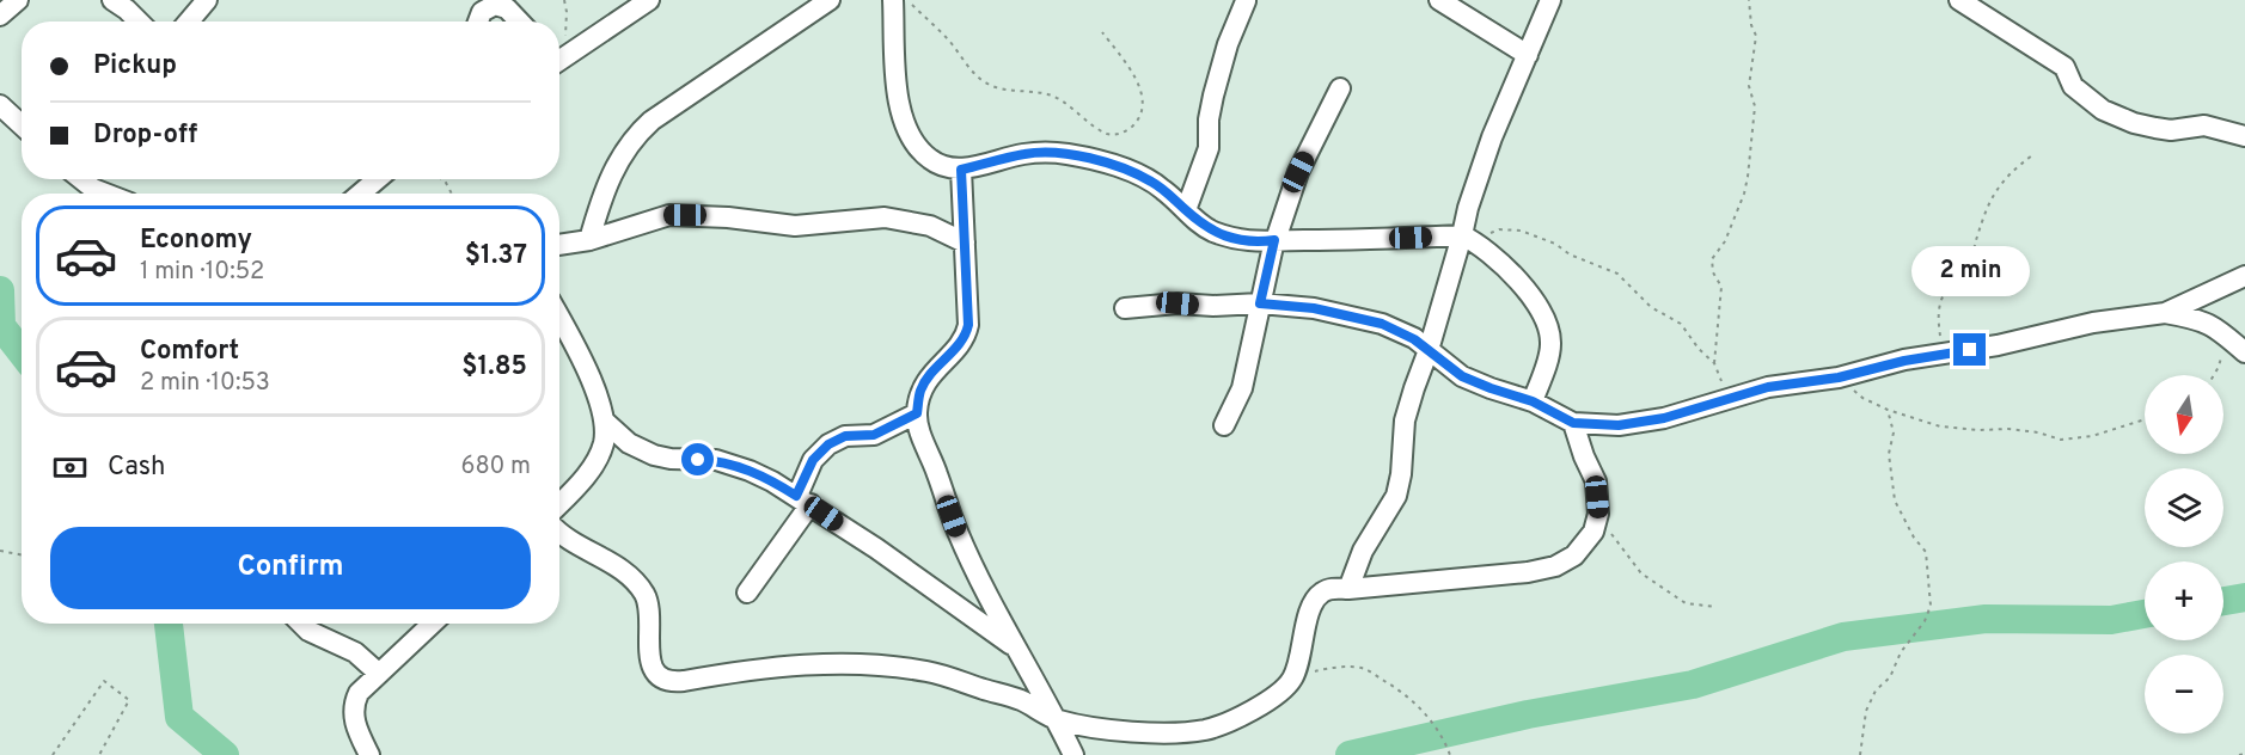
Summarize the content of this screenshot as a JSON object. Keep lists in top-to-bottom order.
{
  "north": "bottom",
  "page": {
    "banner": ["Pickup", "Drop-off"],
    "list": [
      {
        "name": "Economy",
        "note": "1 min · 10:52",
        "value": "$1.37"
      },
      {
        "name": "Comfort",
        "note": "2 min · 10:53",
        "value": "$1.85"
      }
    ],
    "bubble": "2 min",
    "map_buttons": ["+", "−"],
    "pay": ["Cash", "680 m"],
    "buttons": "Confirm"
  }
}
